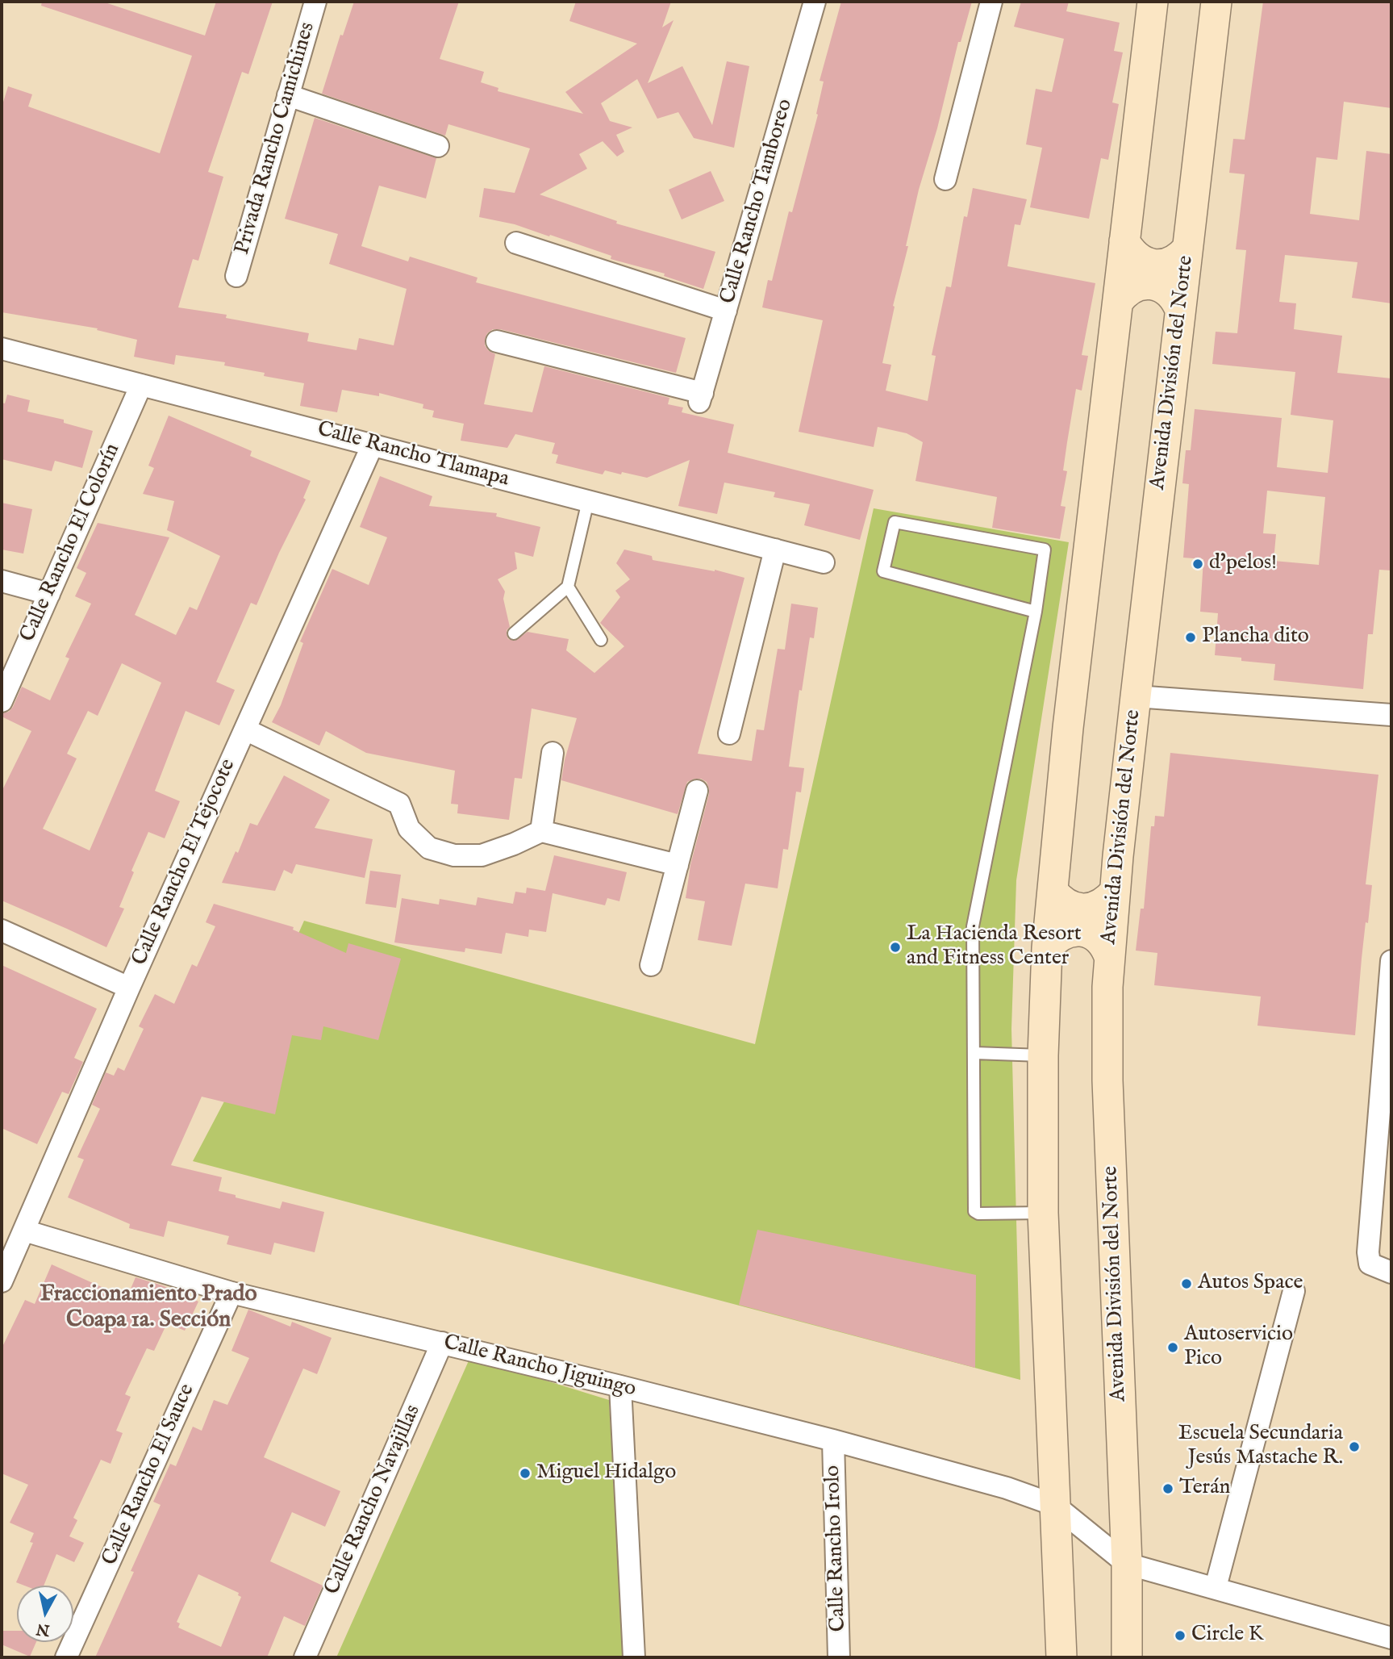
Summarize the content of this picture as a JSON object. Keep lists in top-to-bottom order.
{
  "streets": {
    "main road": ["Avenida División del Norte"],
    "street": [
      "Privada Rancho Camichines",
      "Calle Rancho Tamboreo",
      "Calle Rancho Tlamapa",
      "Calle Rancho El Colorín",
      "Calle Rancho El Tejocote",
      "Calle Rancho Jiguingo",
      "Calle Rancho El Sauce",
      "Calle Rancho Navajillas",
      "Calle Rancho Irolo"
    ]
  },
  "crossings": [
    ["Avenida División del Norte", "Calle Rancho Jiguingo"],
    ["Calle Rancho Tlamapa", "Calle Rancho El Colorín"],
    ["Calle Rancho Tlamapa", "Calle Rancho El Tejocote"],
    ["Calle Rancho El Tejocote", "Calle Rancho Jiguingo"],
    ["Calle Rancho Jiguingo", "Calle Rancho El Sauce"],
    ["Calle Rancho Jiguingo", "Calle Rancho Navajillas"],
    ["Calle Rancho Jiguingo", "Calle Rancho Irolo"]
  ],
  "districts": ["Fraccionamiento Prado Coapa 1a. Sección"],
  "places": [
    "d'pelos!",
    "Plancha dito",
    "La Hacienda Resort and Fitness Center",
    "Autos Space",
    "Autoservicio Pico",
    "Escuela Secundaria Jesús Mastache R.",
    "Miguel Hidalgo",
    "Terán",
    "Circle K"
  ],
  "north": "bottom"
}
